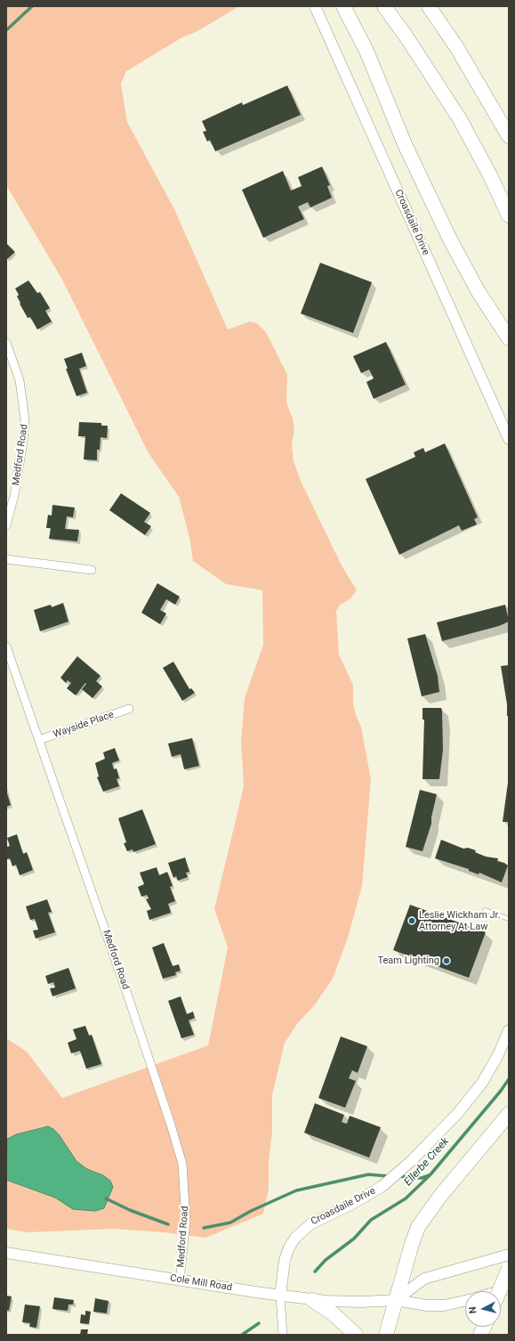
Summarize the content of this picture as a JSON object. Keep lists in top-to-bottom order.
{
  "streets": {
    "street": [
      "Croasdaile Drive",
      "Medford Road",
      "Wayside Place",
      "Cole Mill Road"
    ]
  },
  "crossings": [
    ["Croasdaile Drive", "Cole Mill Road"],
    ["Medford Road", "Wayside Place"],
    ["Medford Road", "Cole Mill Road"]
  ],
  "water": ["Ellerbe Creek"],
  "places": ["Leslie Wickham Jr. Attorney At Law", "Team Lighting"],
  "north": "left"
}
